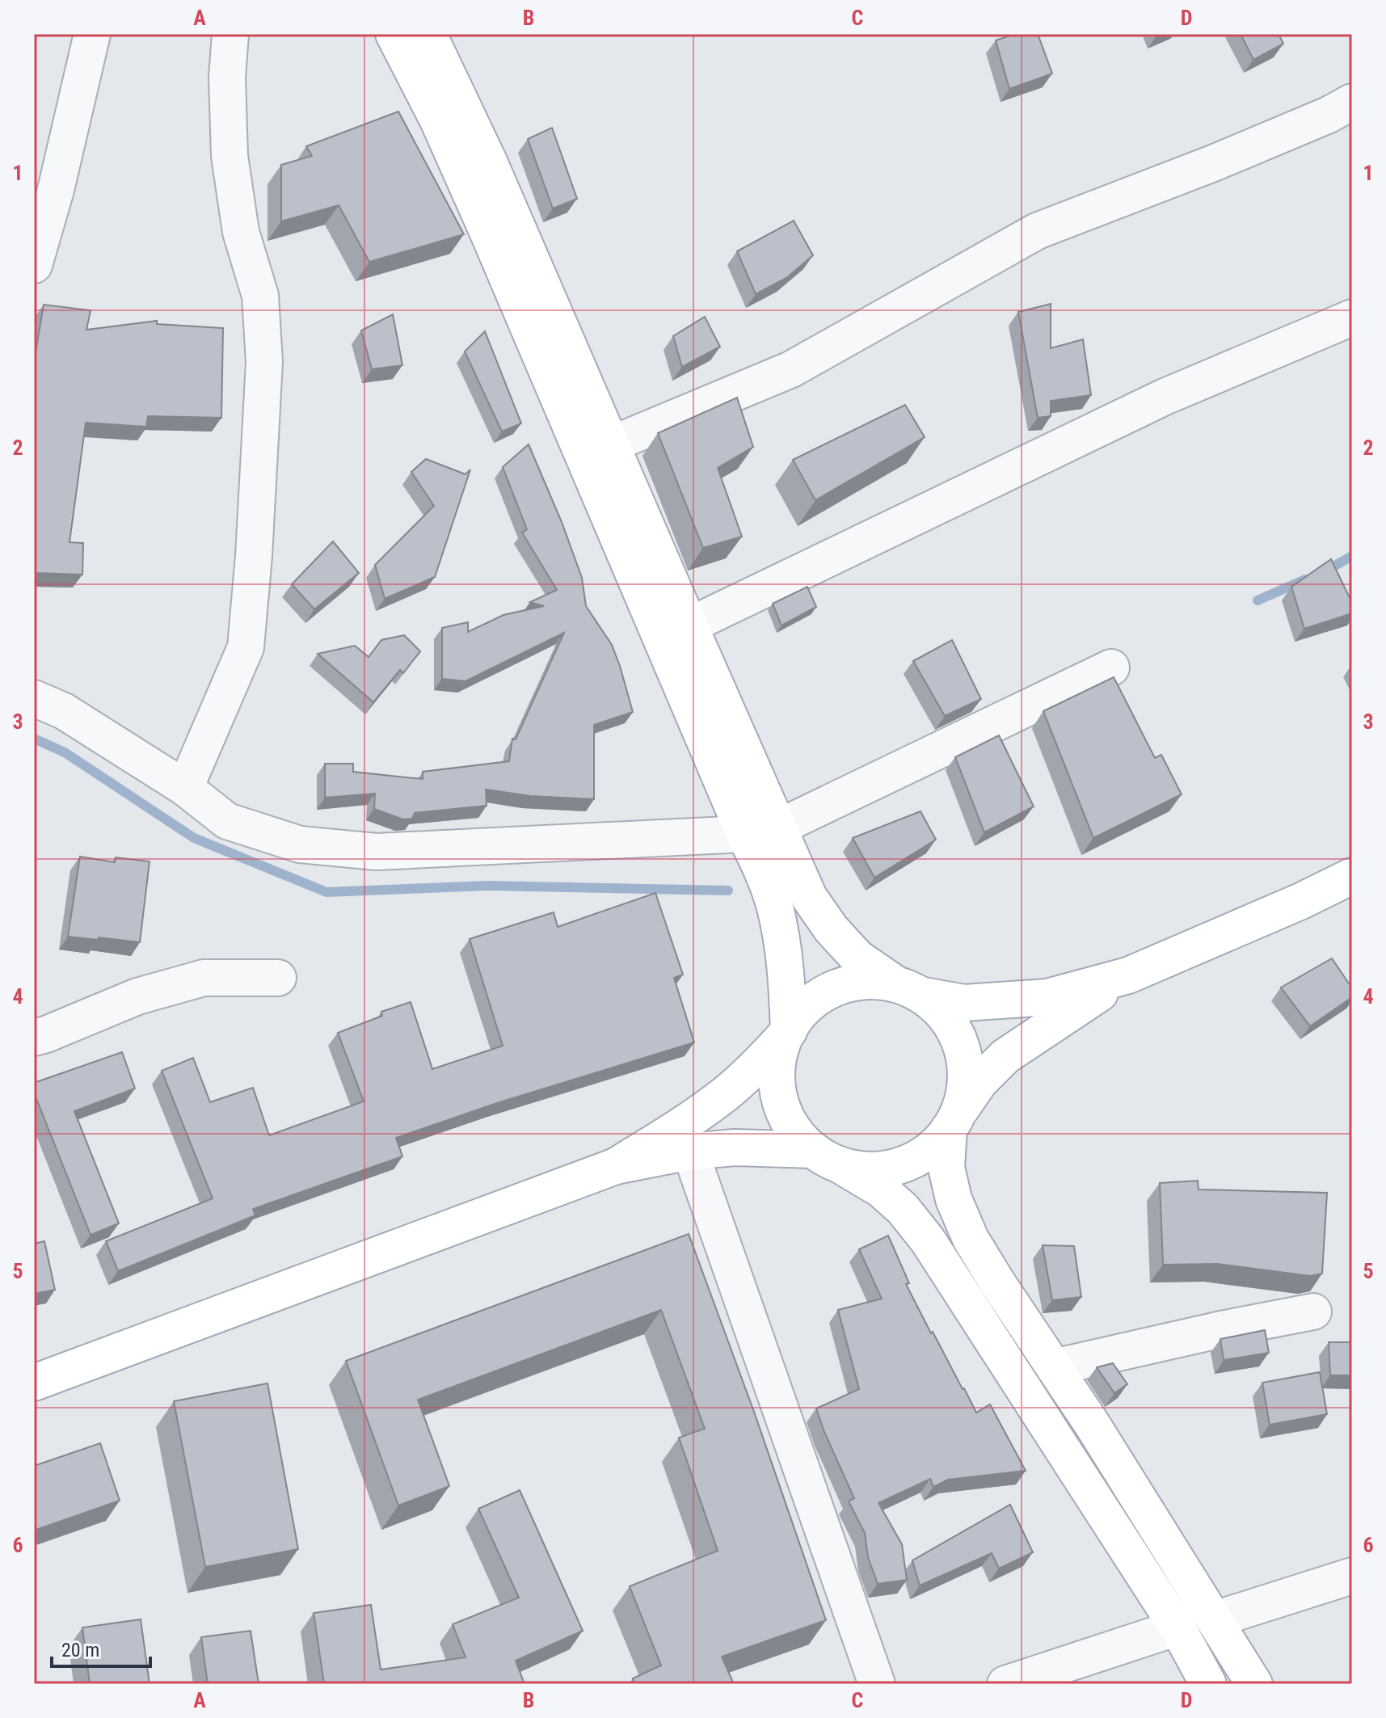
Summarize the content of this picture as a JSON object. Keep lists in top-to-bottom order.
{
  "scale_bar": "20 m",
  "grid": {
    "columns": [
      "A",
      "B",
      "C",
      "D"
    ],
    "rows": [
      "1",
      "2",
      "3",
      "4",
      "5",
      "6"
    ]
  }
}
